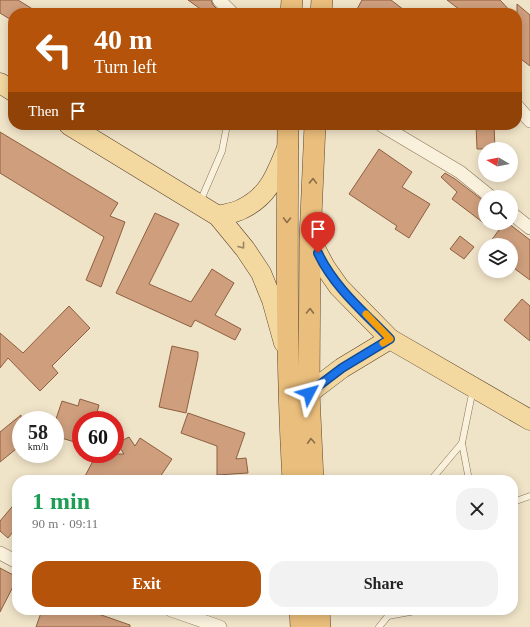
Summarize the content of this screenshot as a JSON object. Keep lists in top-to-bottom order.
{
  "north": "left",
  "page": {
    "turn": ["40 m", "Turn left"],
    "then": "Then",
    "speed": "58 km/h",
    "limit": "60",
    "heading": ["1 min", "90 m · 09:11"],
    "buttons": ["Exit", "Share"]
  }
}
